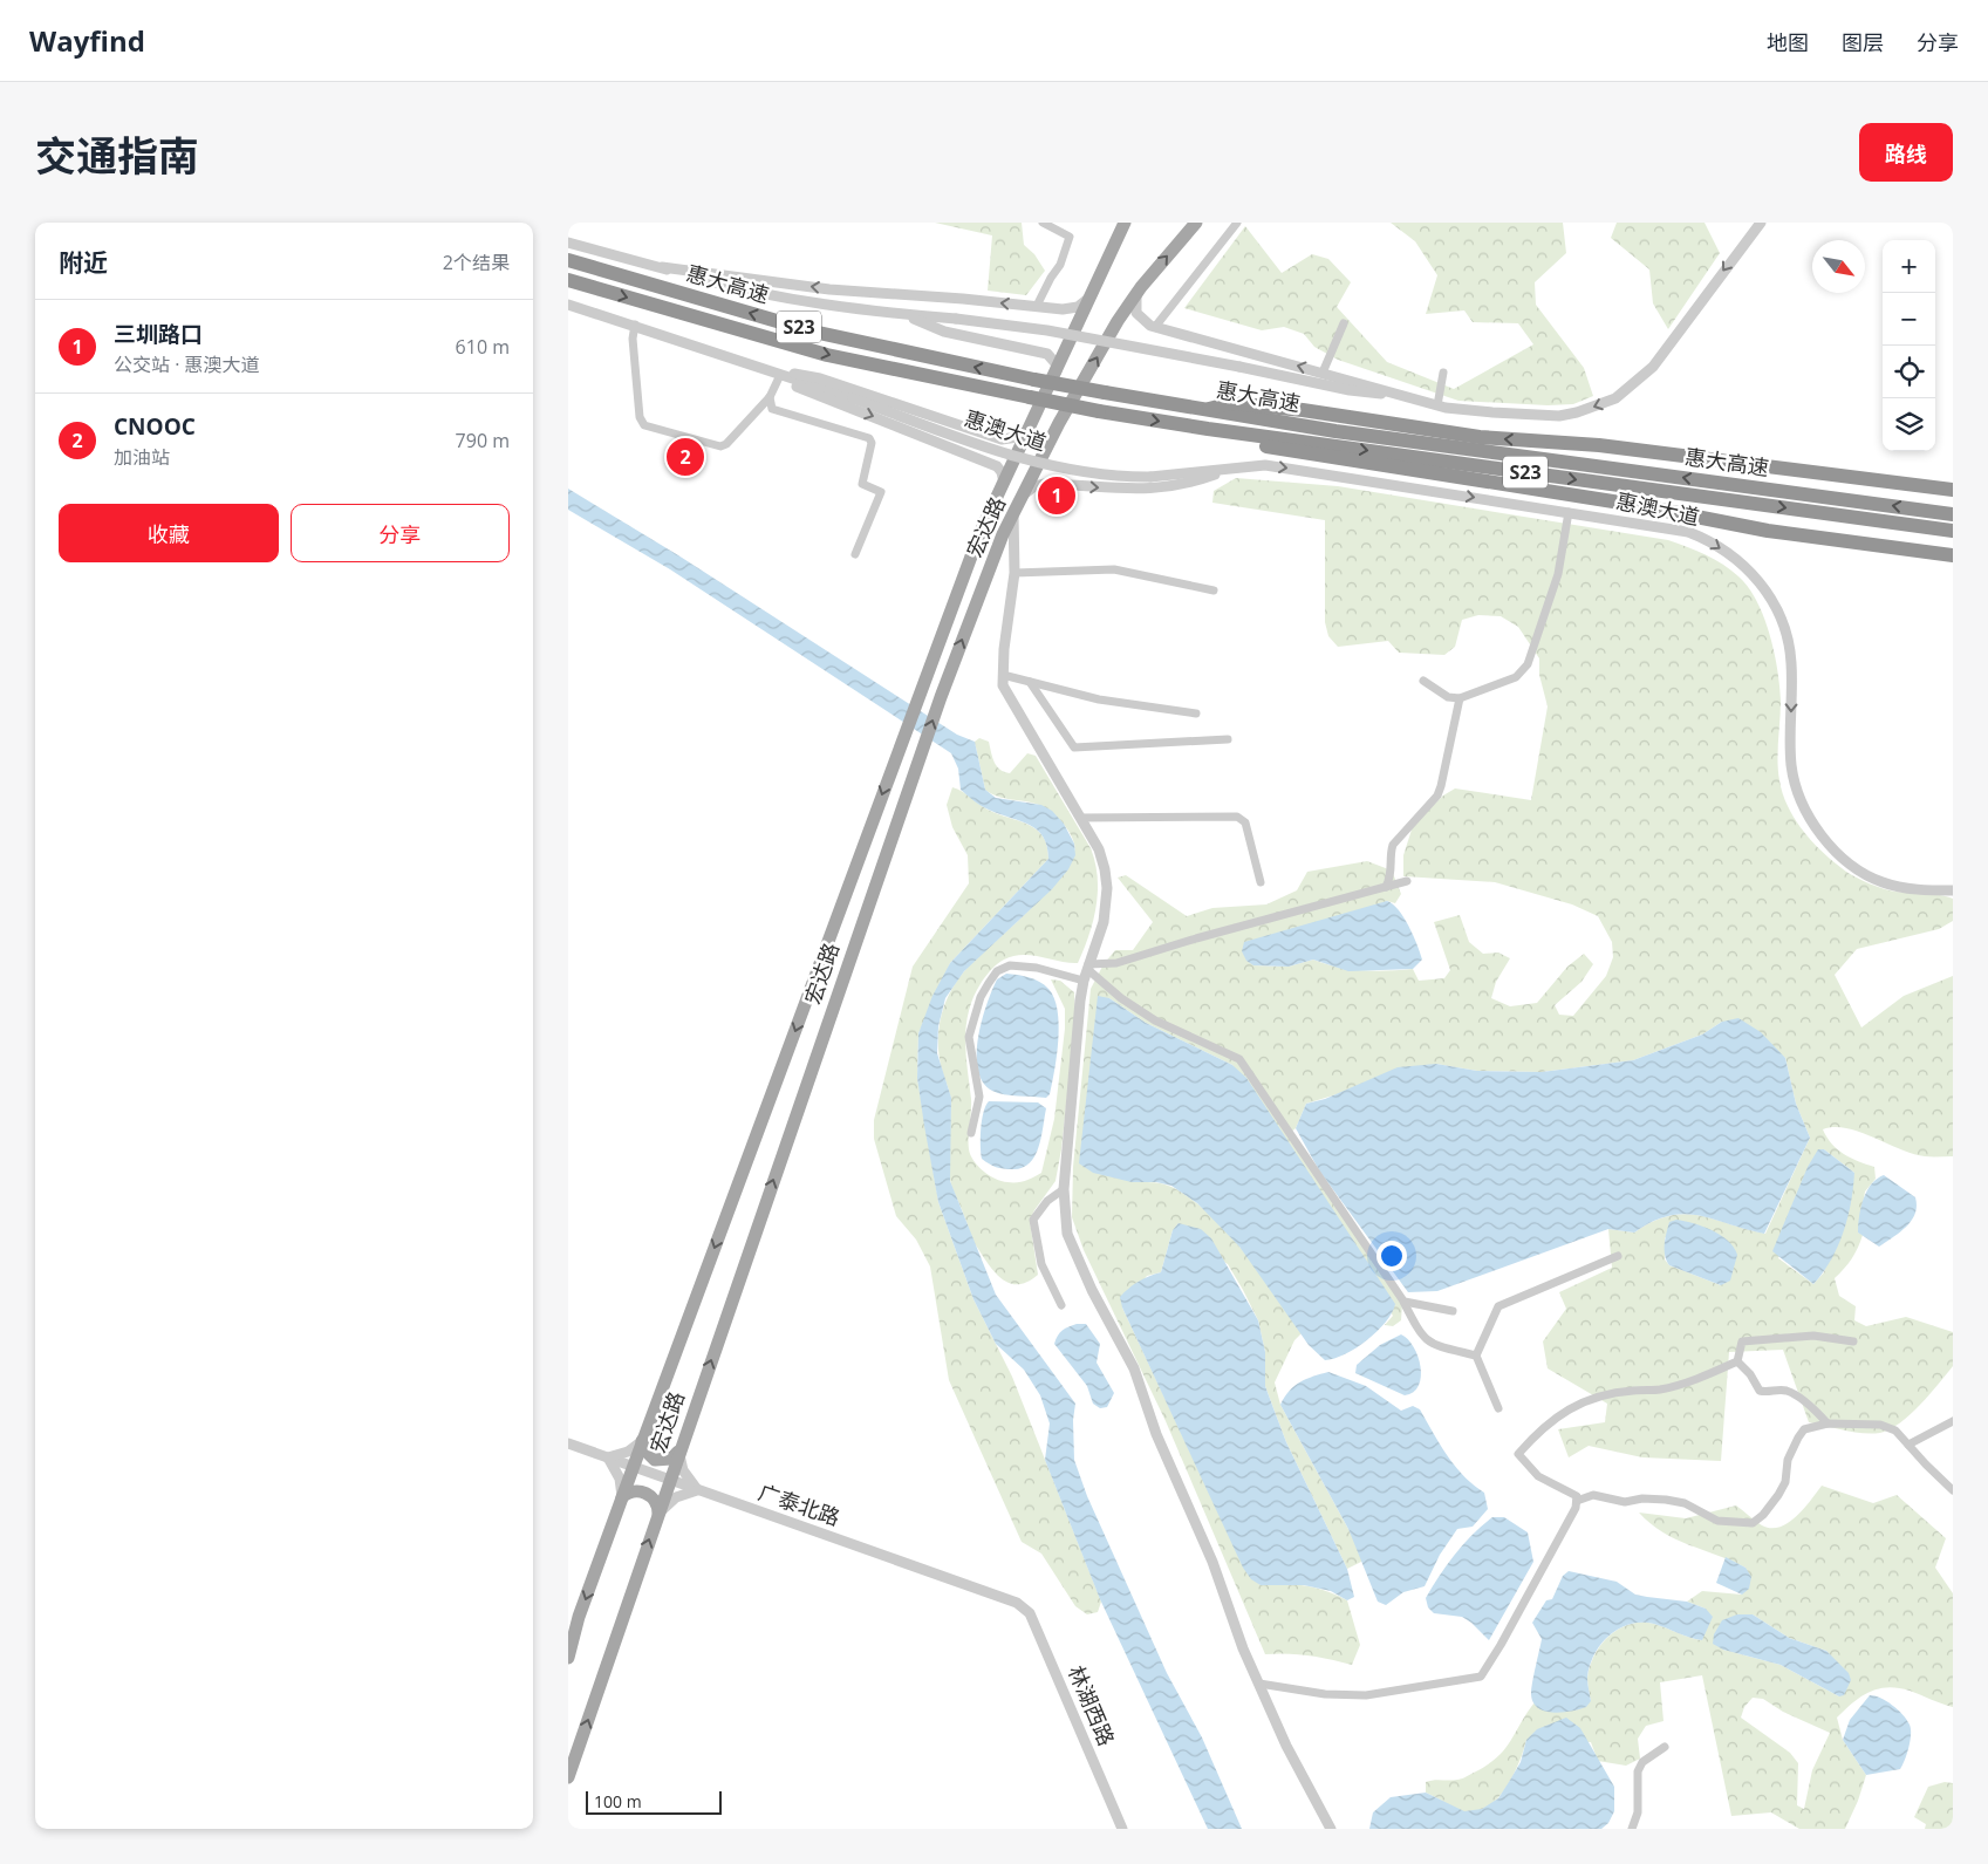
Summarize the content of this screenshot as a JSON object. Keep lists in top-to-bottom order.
{
  "streets": {
    "highway": ["惠大高速", "S23"],
    "main road": ["宏达路"],
    "street": ["惠澳大道", "广泰北路", "林湖西路"]
  },
  "crossings": [
    ["宏达路", "广泰北路"],
    ["广泰北路", "林湖西路"]
  ],
  "one_way": ["惠澳大道"],
  "scale_bar": "100 m",
  "north": "bottom right",
  "page": {
    "header": "Wayfind",
    "nav": ["地图", "图层", "分享"],
    "title": "交通指南",
    "buttons": [
      "路线",
      ["收藏", "分享"]
    ],
    "heading": ["附近", "2个结果"],
    "map_buttons": ["+", "−"],
    "list": [
      {
        "mark": "1",
        "name": "三圳路口",
        "note": "公交站 · 惠澳大道",
        "value": "610 m"
      },
      {
        "mark": "2",
        "name": "CNOOC",
        "note": "加油站",
        "value": "790 m"
      }
    ],
    "pins": ["2", "1"],
    "scale": "100 m"
  }
}
